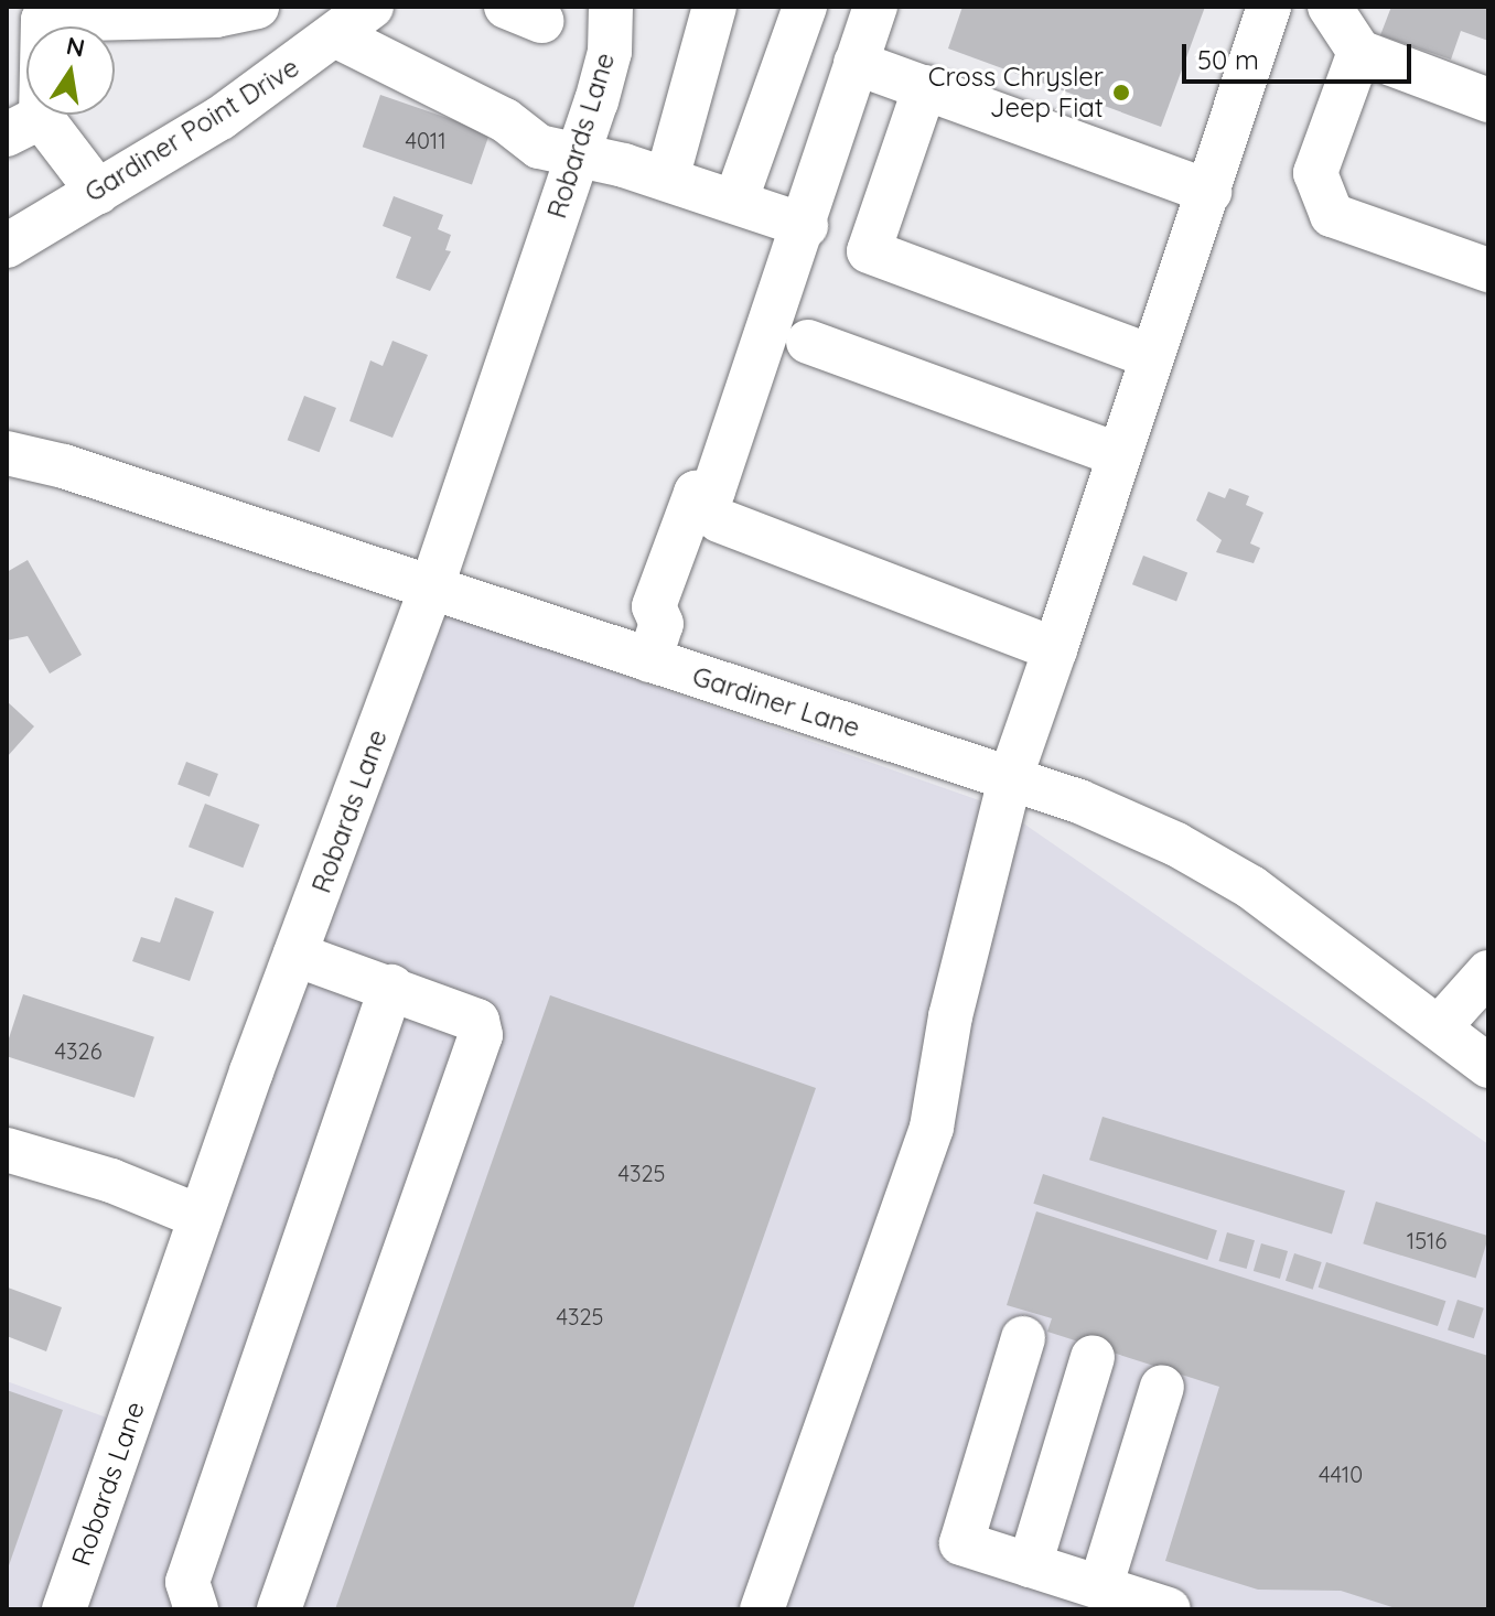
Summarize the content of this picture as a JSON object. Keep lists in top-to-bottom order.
{
  "streets": {
    "street": ["Gardiner Point Drive", "Robards Lane", "Gardiner Lane"]
  },
  "crossings": [
    ["Robards Lane", "Gardiner Lane"]
  ],
  "places": ["Cross Chrysler Jeep Fiat"],
  "house_numbers": [
    "4011",
    "4326",
    "4325",
    "1516",
    "4325",
    "4410"
  ],
  "scale_bar": "50 m",
  "north": "top"
}
